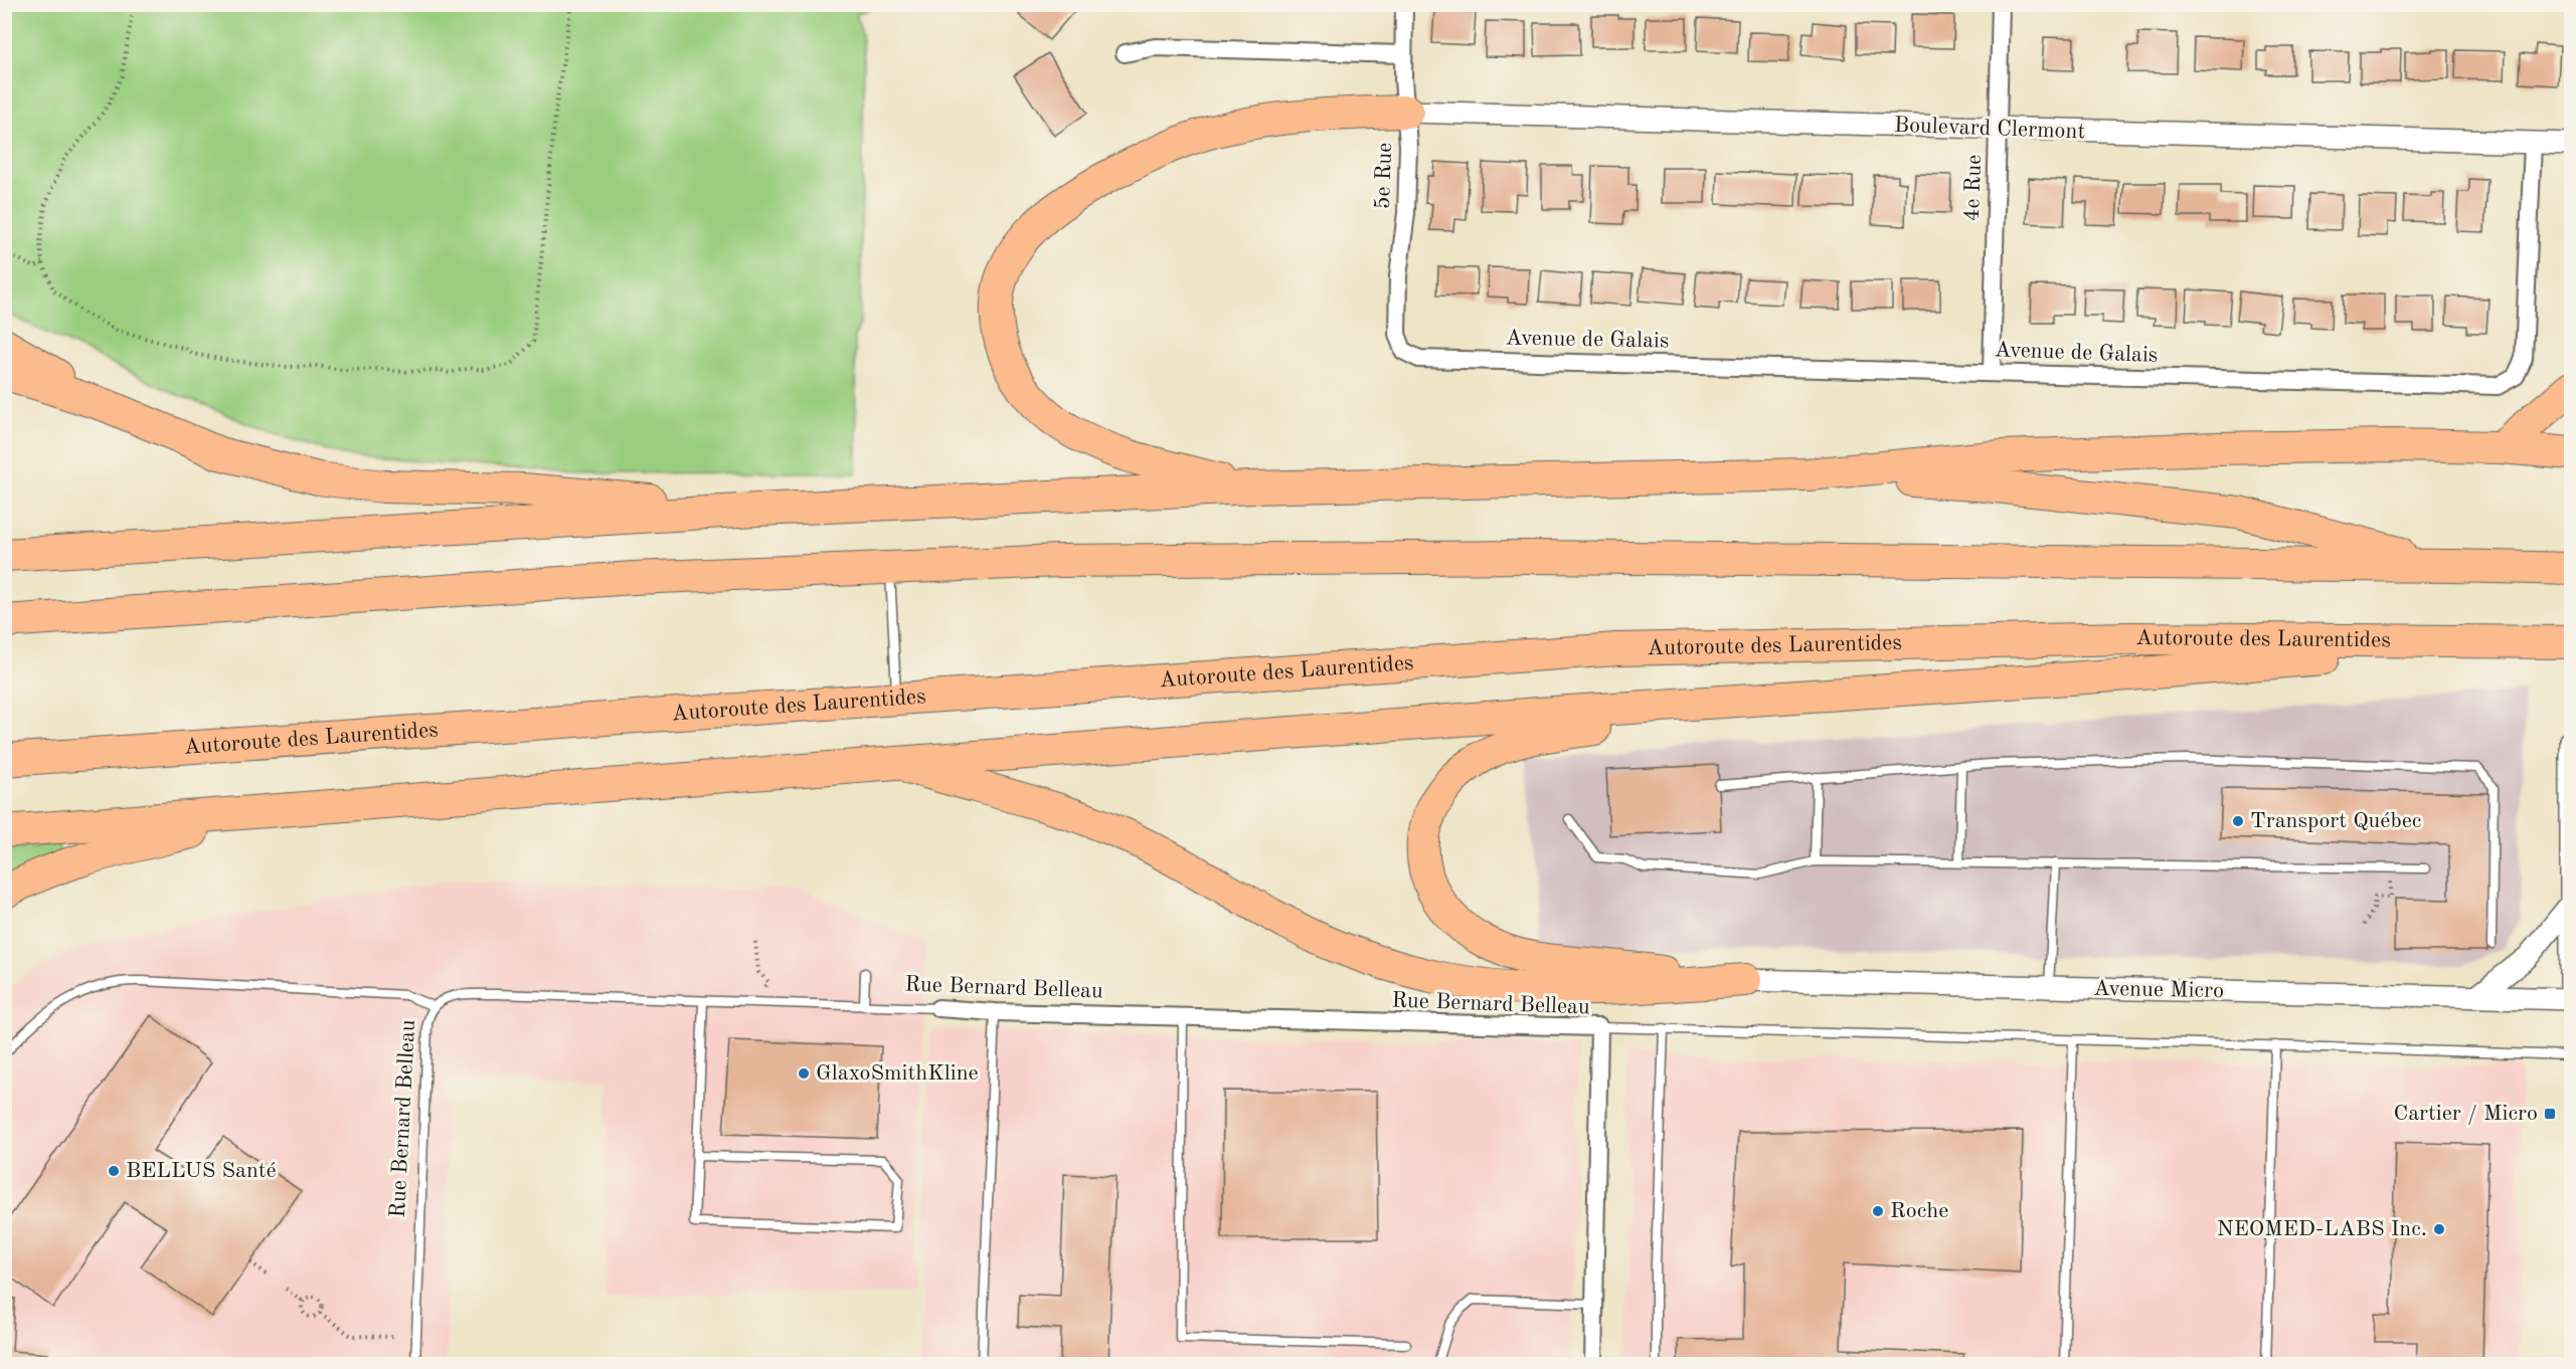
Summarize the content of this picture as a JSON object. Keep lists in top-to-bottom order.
{
  "streets": {
    "highway": ["Autoroute des Laurentides"],
    "street": [
      "Boulevard Clermont",
      "5e Rue",
      "4e Rue",
      "Avenue de Galais",
      "Rue Bernard Belleau",
      "Avenue Micro"
    ]
  },
  "crossings": [
    ["Boulevard Clermont", "5e Rue"],
    ["Boulevard Clermont", "4e Rue"],
    ["Boulevard Clermont", "Avenue de Galais"],
    ["5e Rue", "Avenue de Galais"],
    ["4e Rue", "Avenue de Galais"]
  ],
  "places": {
    "other": [
      "Transport Québec",
      "GlaxoSmithKline",
      "BELLUS Santé",
      "Roche",
      "NEOMED-LABS Inc."
    ],
    "transit": ["Cartier / Micro"]
  }
}
